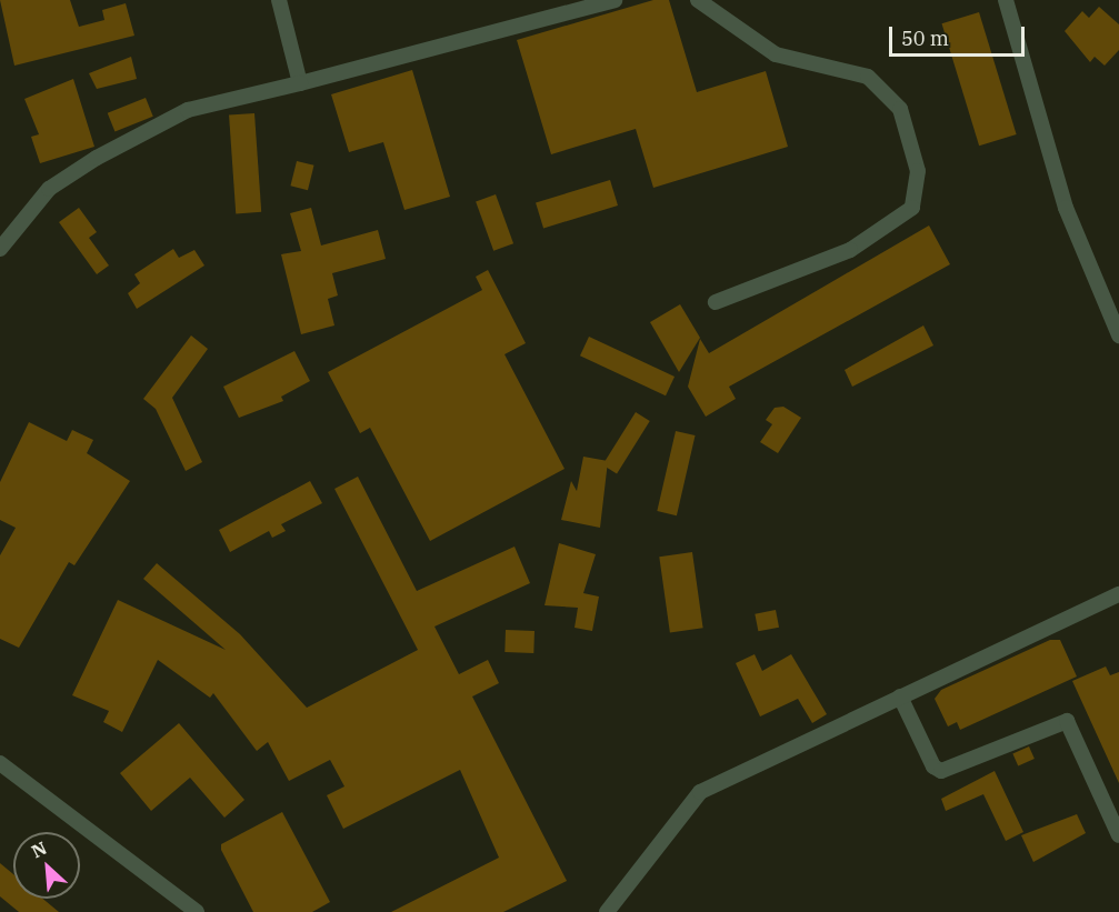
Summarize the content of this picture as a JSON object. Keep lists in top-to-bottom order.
{
  "scale_bar": "50 m",
  "north": "top left"
}
